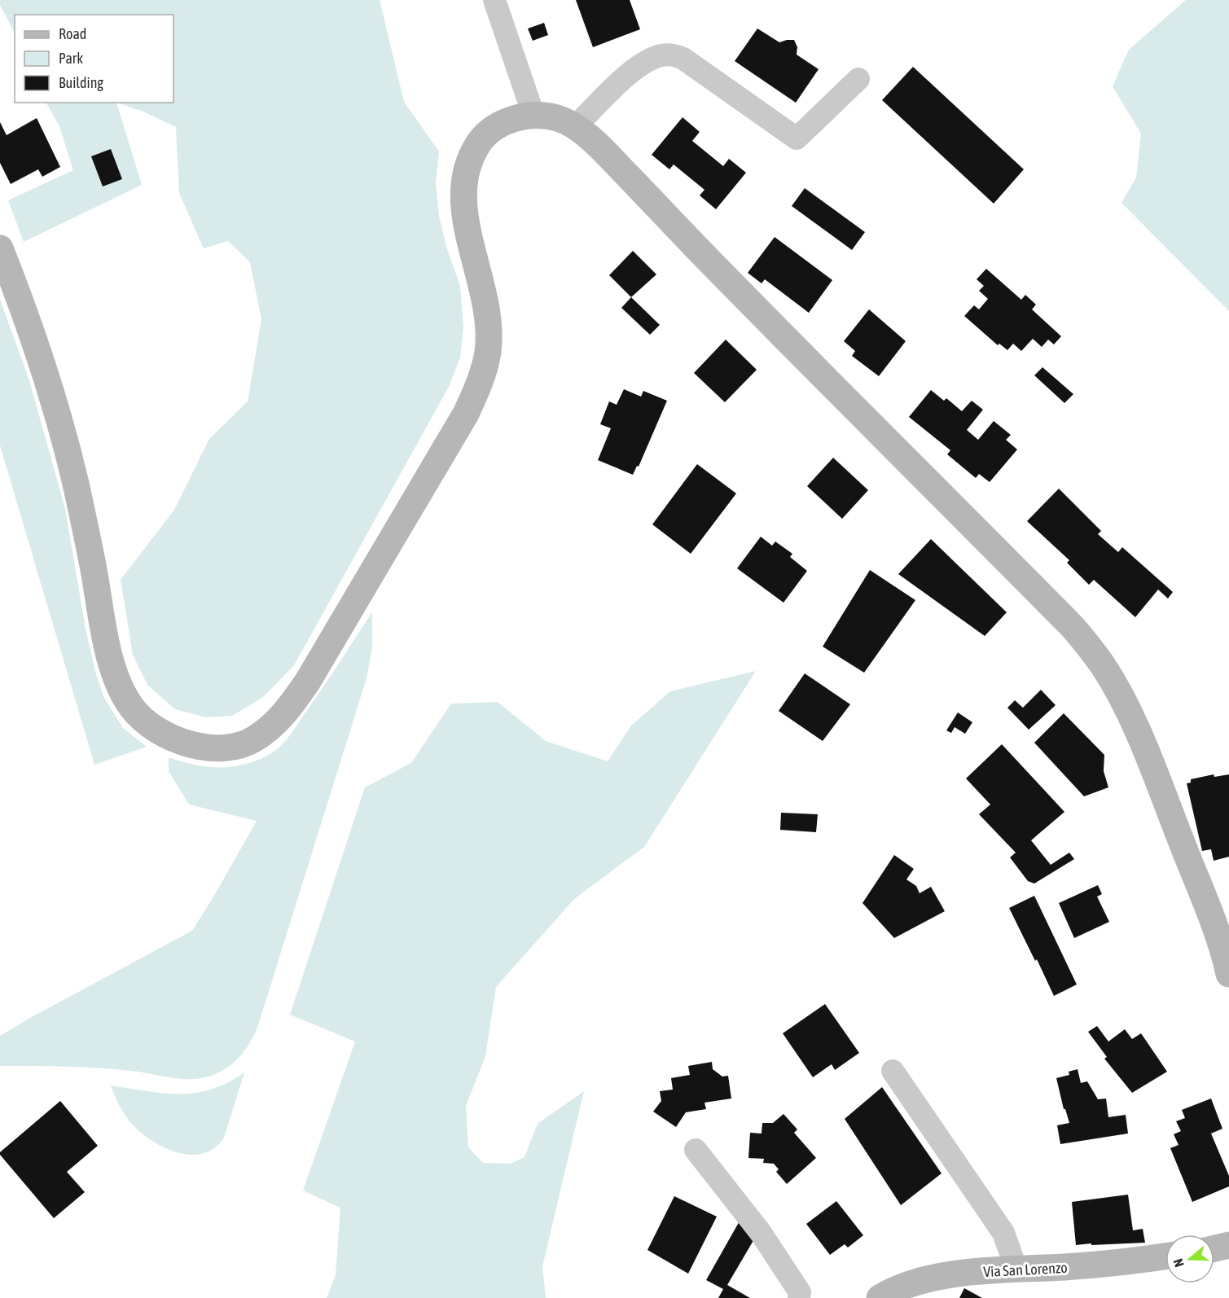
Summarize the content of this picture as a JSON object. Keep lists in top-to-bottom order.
{
  "streets": {
    "main road": ["Via San Lorenzo"]
  },
  "legend": ["Road", "Park", "Building"],
  "north": "left"
}
